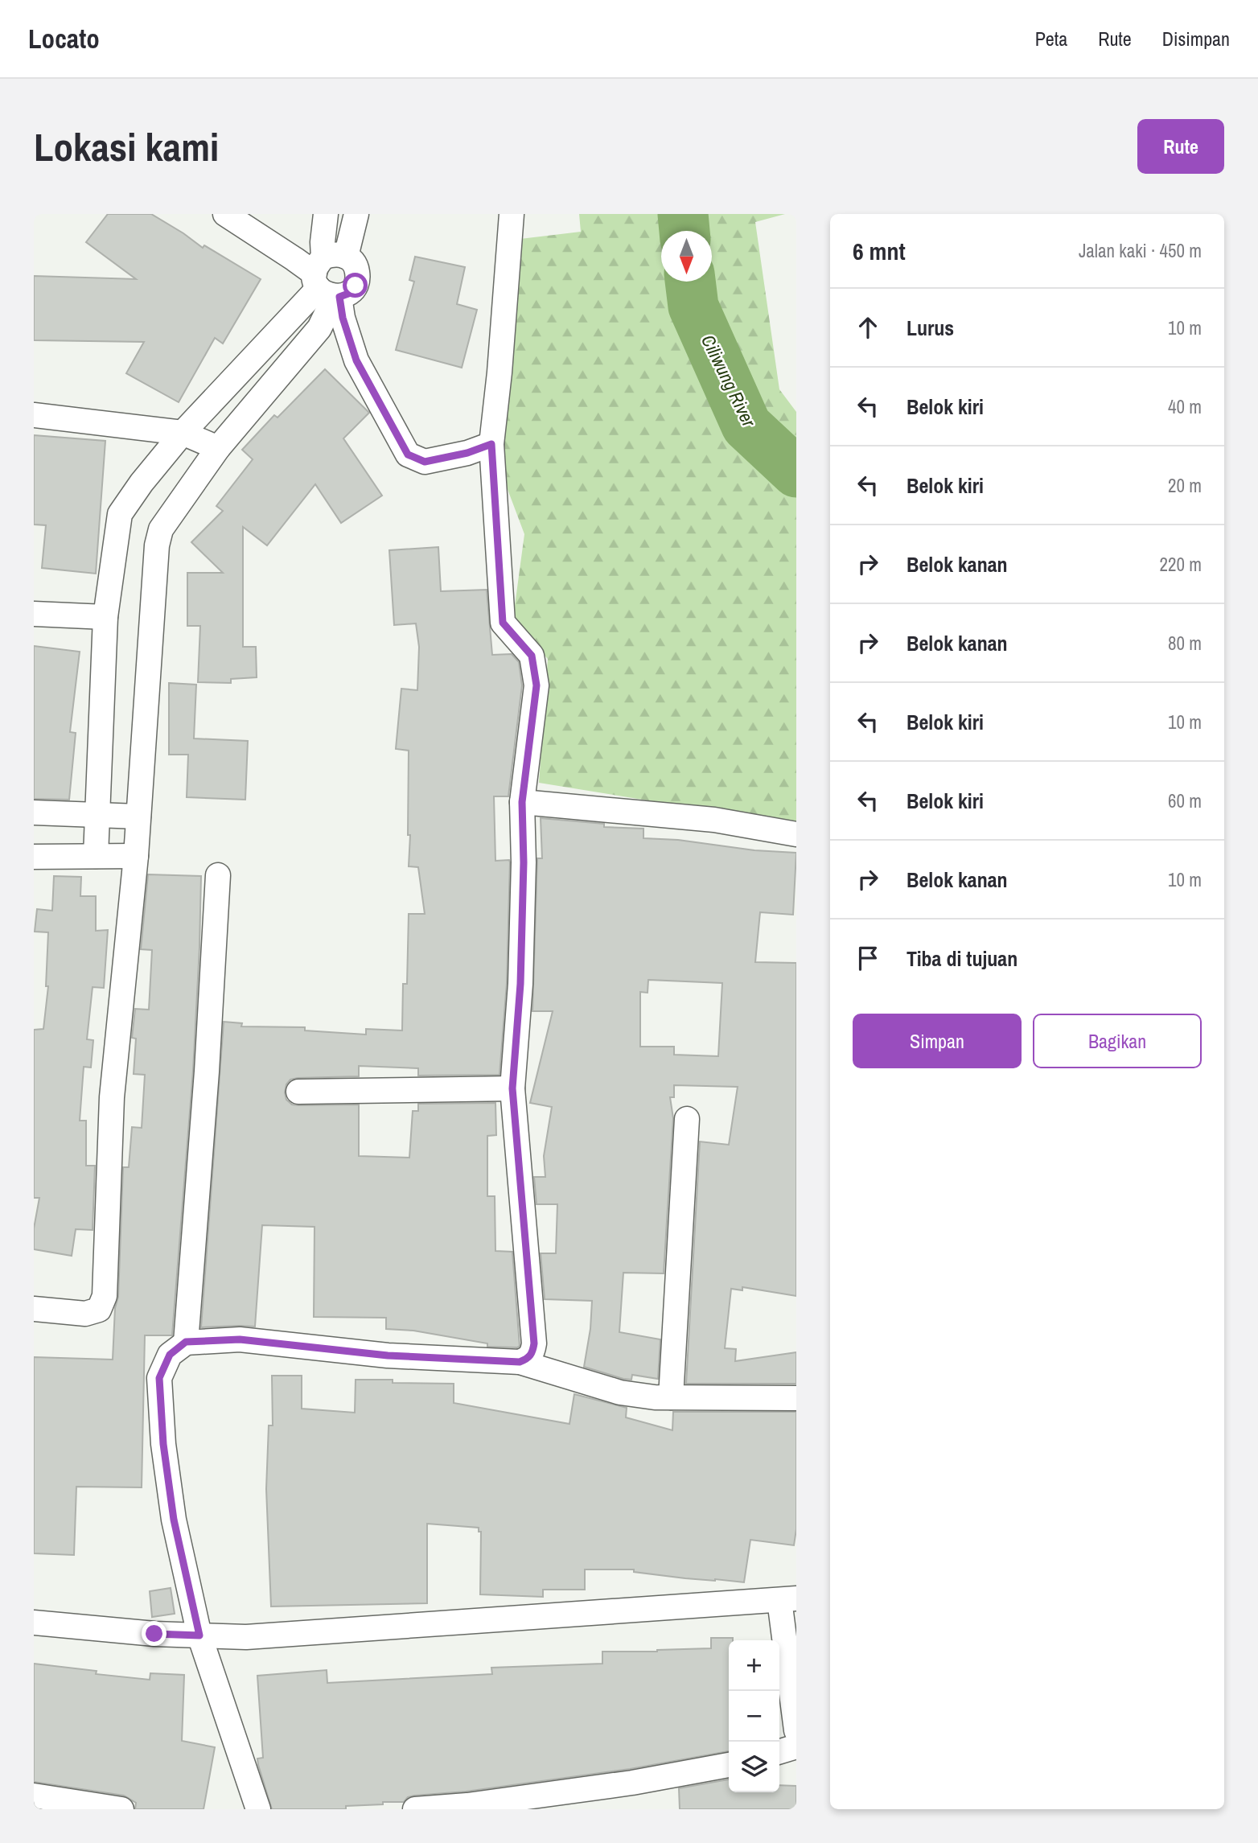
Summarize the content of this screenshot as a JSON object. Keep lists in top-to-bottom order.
{
  "water": ["Ciliwung River"],
  "north": "bottom",
  "page": {
    "header": "Locato",
    "nav": ["Peta", "Rute", "Disimpan"],
    "buttons": [
      "Rute",
      ["Simpan", "Bagikan"]
    ],
    "title": "Lokasi kami",
    "heading": ["6 mnt", "Jalan kaki · 450 m"],
    "list": [
      ["Lurus", "10 m"],
      ["Belok kiri", "40 m"],
      ["Belok kiri", "20 m"],
      ["Belok kanan", "220 m"],
      ["Belok kanan", "80 m"],
      ["Belok kiri", "10 m"],
      ["Belok kiri", "60 m"],
      ["Belok kanan", "10 m"],
      "Tiba di tujuan"
    ],
    "map_buttons": ["+", "−"]
  }
}
